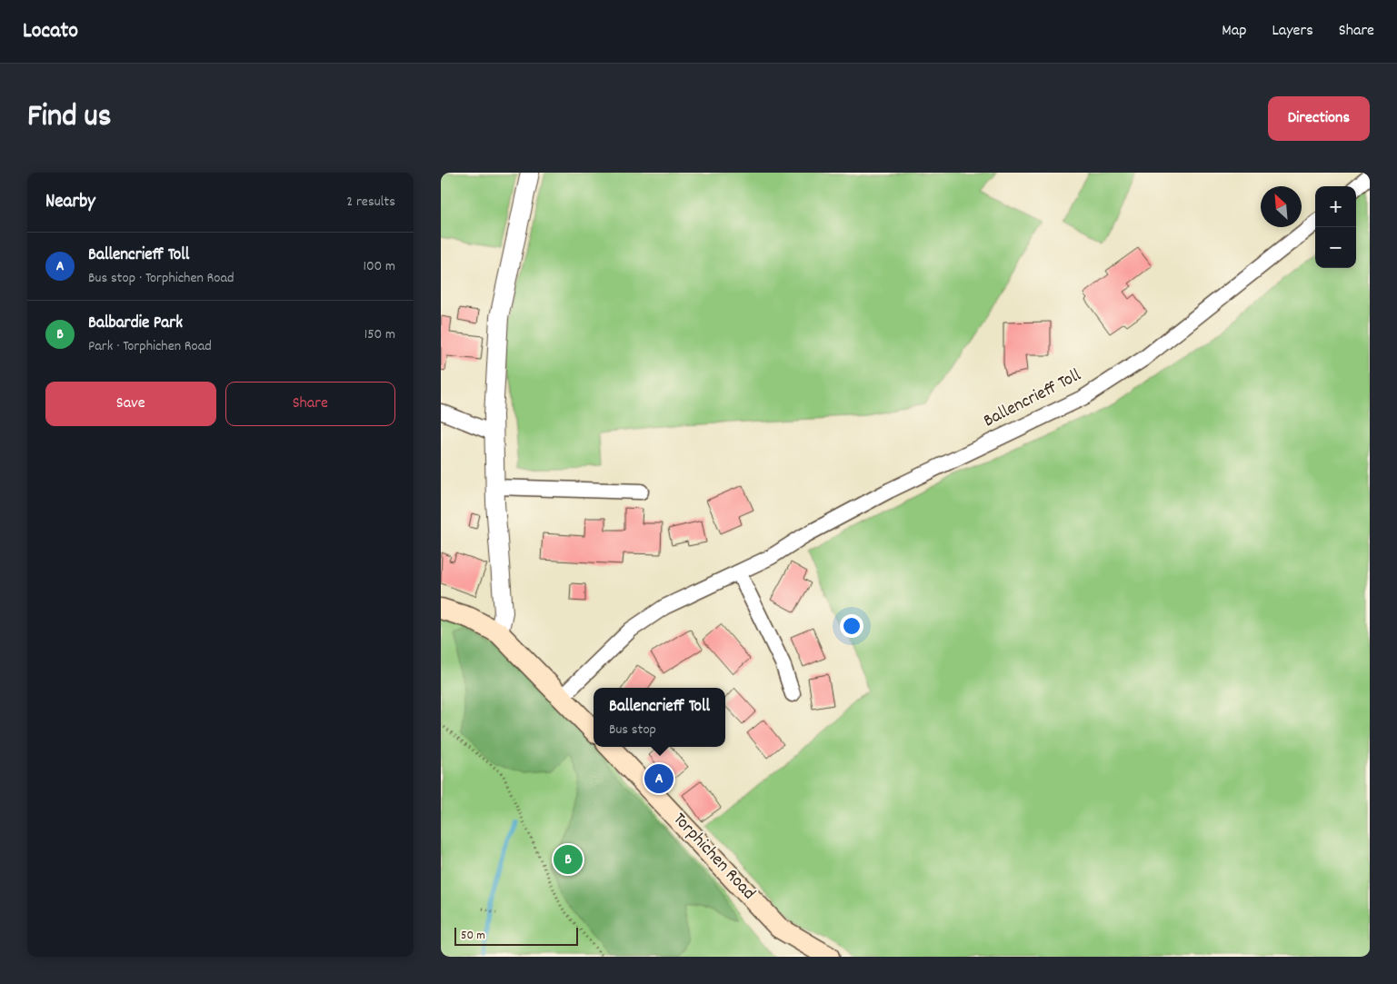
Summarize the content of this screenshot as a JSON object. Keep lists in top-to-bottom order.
{
  "streets": {
    "main road": ["Torphichen Road"],
    "street": ["Ballencrieff Toll"]
  },
  "scale_bar": "50 m",
  "north": "top left",
  "page": {
    "header": "Locato",
    "nav": ["Map", "Layers", "Share"],
    "title": "Find us",
    "buttons": [
      "Directions",
      ["Save", "Share"]
    ],
    "heading": ["Nearby", "2 results"],
    "map_buttons": ["+", "−"],
    "list": [
      {
        "mark": "A",
        "name": "Ballencrieff Toll",
        "note": "Bus stop · Torphichen Road",
        "value": "100 m"
      },
      {
        "mark": "B",
        "name": "Balbardie Park",
        "note": "Park · Torphichen Road",
        "value": "150 m"
      }
    ],
    "popup": ["Ballencrieff Toll", "Bus stop"],
    "pins": ["A", "B"],
    "scale": "50 m"
  }
}
